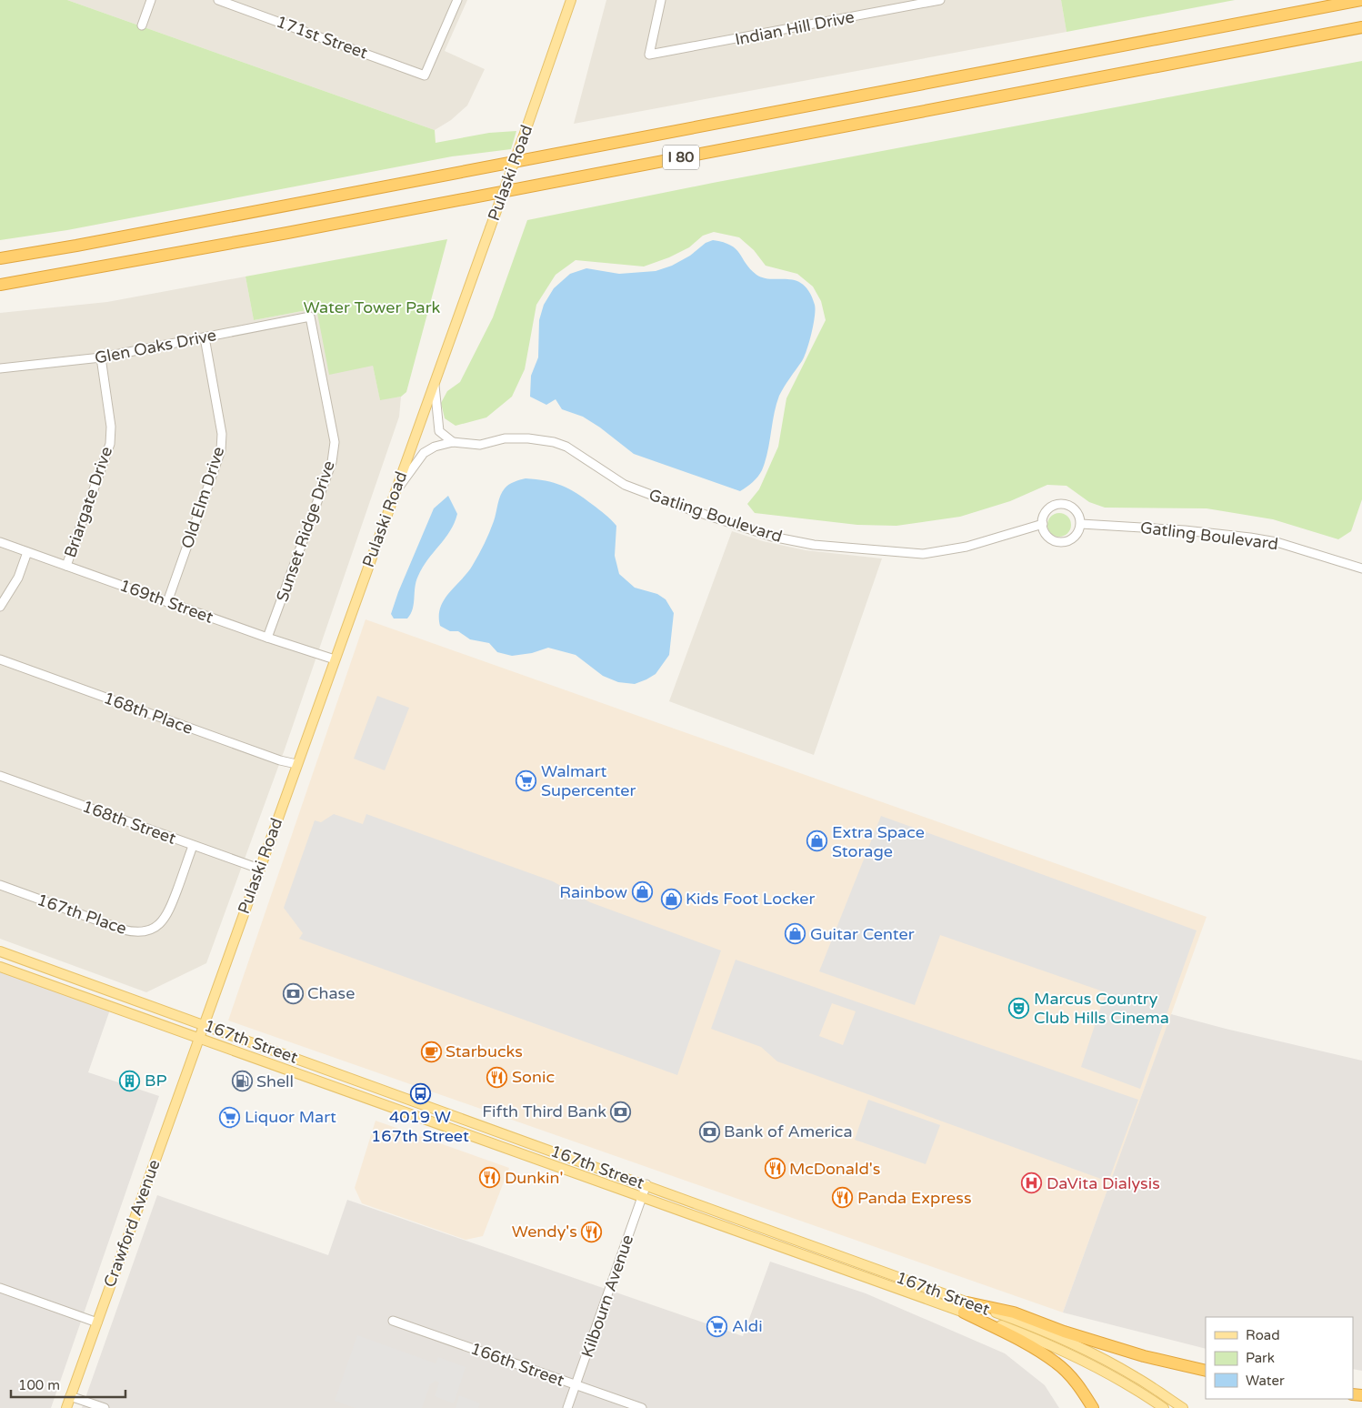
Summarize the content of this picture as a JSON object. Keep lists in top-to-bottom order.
{
  "streets": {
    "highway": ["I 80"],
    "main road": ["Pulaski Road", "167th Street", "Crawford Avenue"],
    "street": [
      "Indian Hill Drive",
      "171st Street",
      "Glen Oaks Drive",
      "Old Elm Drive",
      "Briargate Drive",
      "Gatling Boulevard",
      "Sunset Ridge Drive",
      "169th Street",
      "168th Place",
      "168th Street",
      "167th Place",
      "Kilbourn Avenue",
      "166th Street"
    ]
  },
  "crossings": [
    ["Pulaski Road", "Gatling Boulevard"],
    ["Pulaski Road", "169th Street"],
    ["Pulaski Road", "168th Place"],
    ["Pulaski Road", "168th Street"],
    ["Pulaski Road", "167th Street"],
    ["Pulaski Road", "Crawford Avenue"],
    ["Glen Oaks Drive", "Old Elm Drive"],
    ["Glen Oaks Drive", "Briargate Drive"],
    ["Glen Oaks Drive", "Sunset Ridge Drive"],
    ["Old Elm Drive", "169th Street"],
    ["Briargate Drive", "169th Street"],
    ["Sunset Ridge Drive", "169th Street"],
    ["168th Street", "167th Place"],
    ["167th Street", "Crawford Avenue"],
    ["167th Street", "Kilbourn Avenue"],
    ["Kilbourn Avenue", "166th Street"]
  ],
  "parks": ["Water Tower Park"],
  "places": {
    "supermarket": ["Walmart Supercenter", "Liquor Mart", "Aldi"],
    "shop": [
      "Extra Space Storage",
      "Rainbow",
      "Kids Foot Locker",
      "Guitar Center"
    ],
    "bank": ["Chase", "Fifth Third Bank", "Bank of America"],
    "theatre": ["Marcus Country Club Hills Cinema"],
    "cafe": ["Starbucks"],
    "restaurant": [
      "Sonic",
      "McDonald's",
      "Dunkin'",
      "Panda Express",
      "Wendy's"
    ],
    "building": ["BP"],
    "fuel station": ["Shell"],
    "bus stop": ["4019 W 167th Street"],
    "hospital": ["DaVita Dialysis"]
  },
  "legend": ["Road", "Park", "Water"],
  "scale_bar": "100 m"
}
